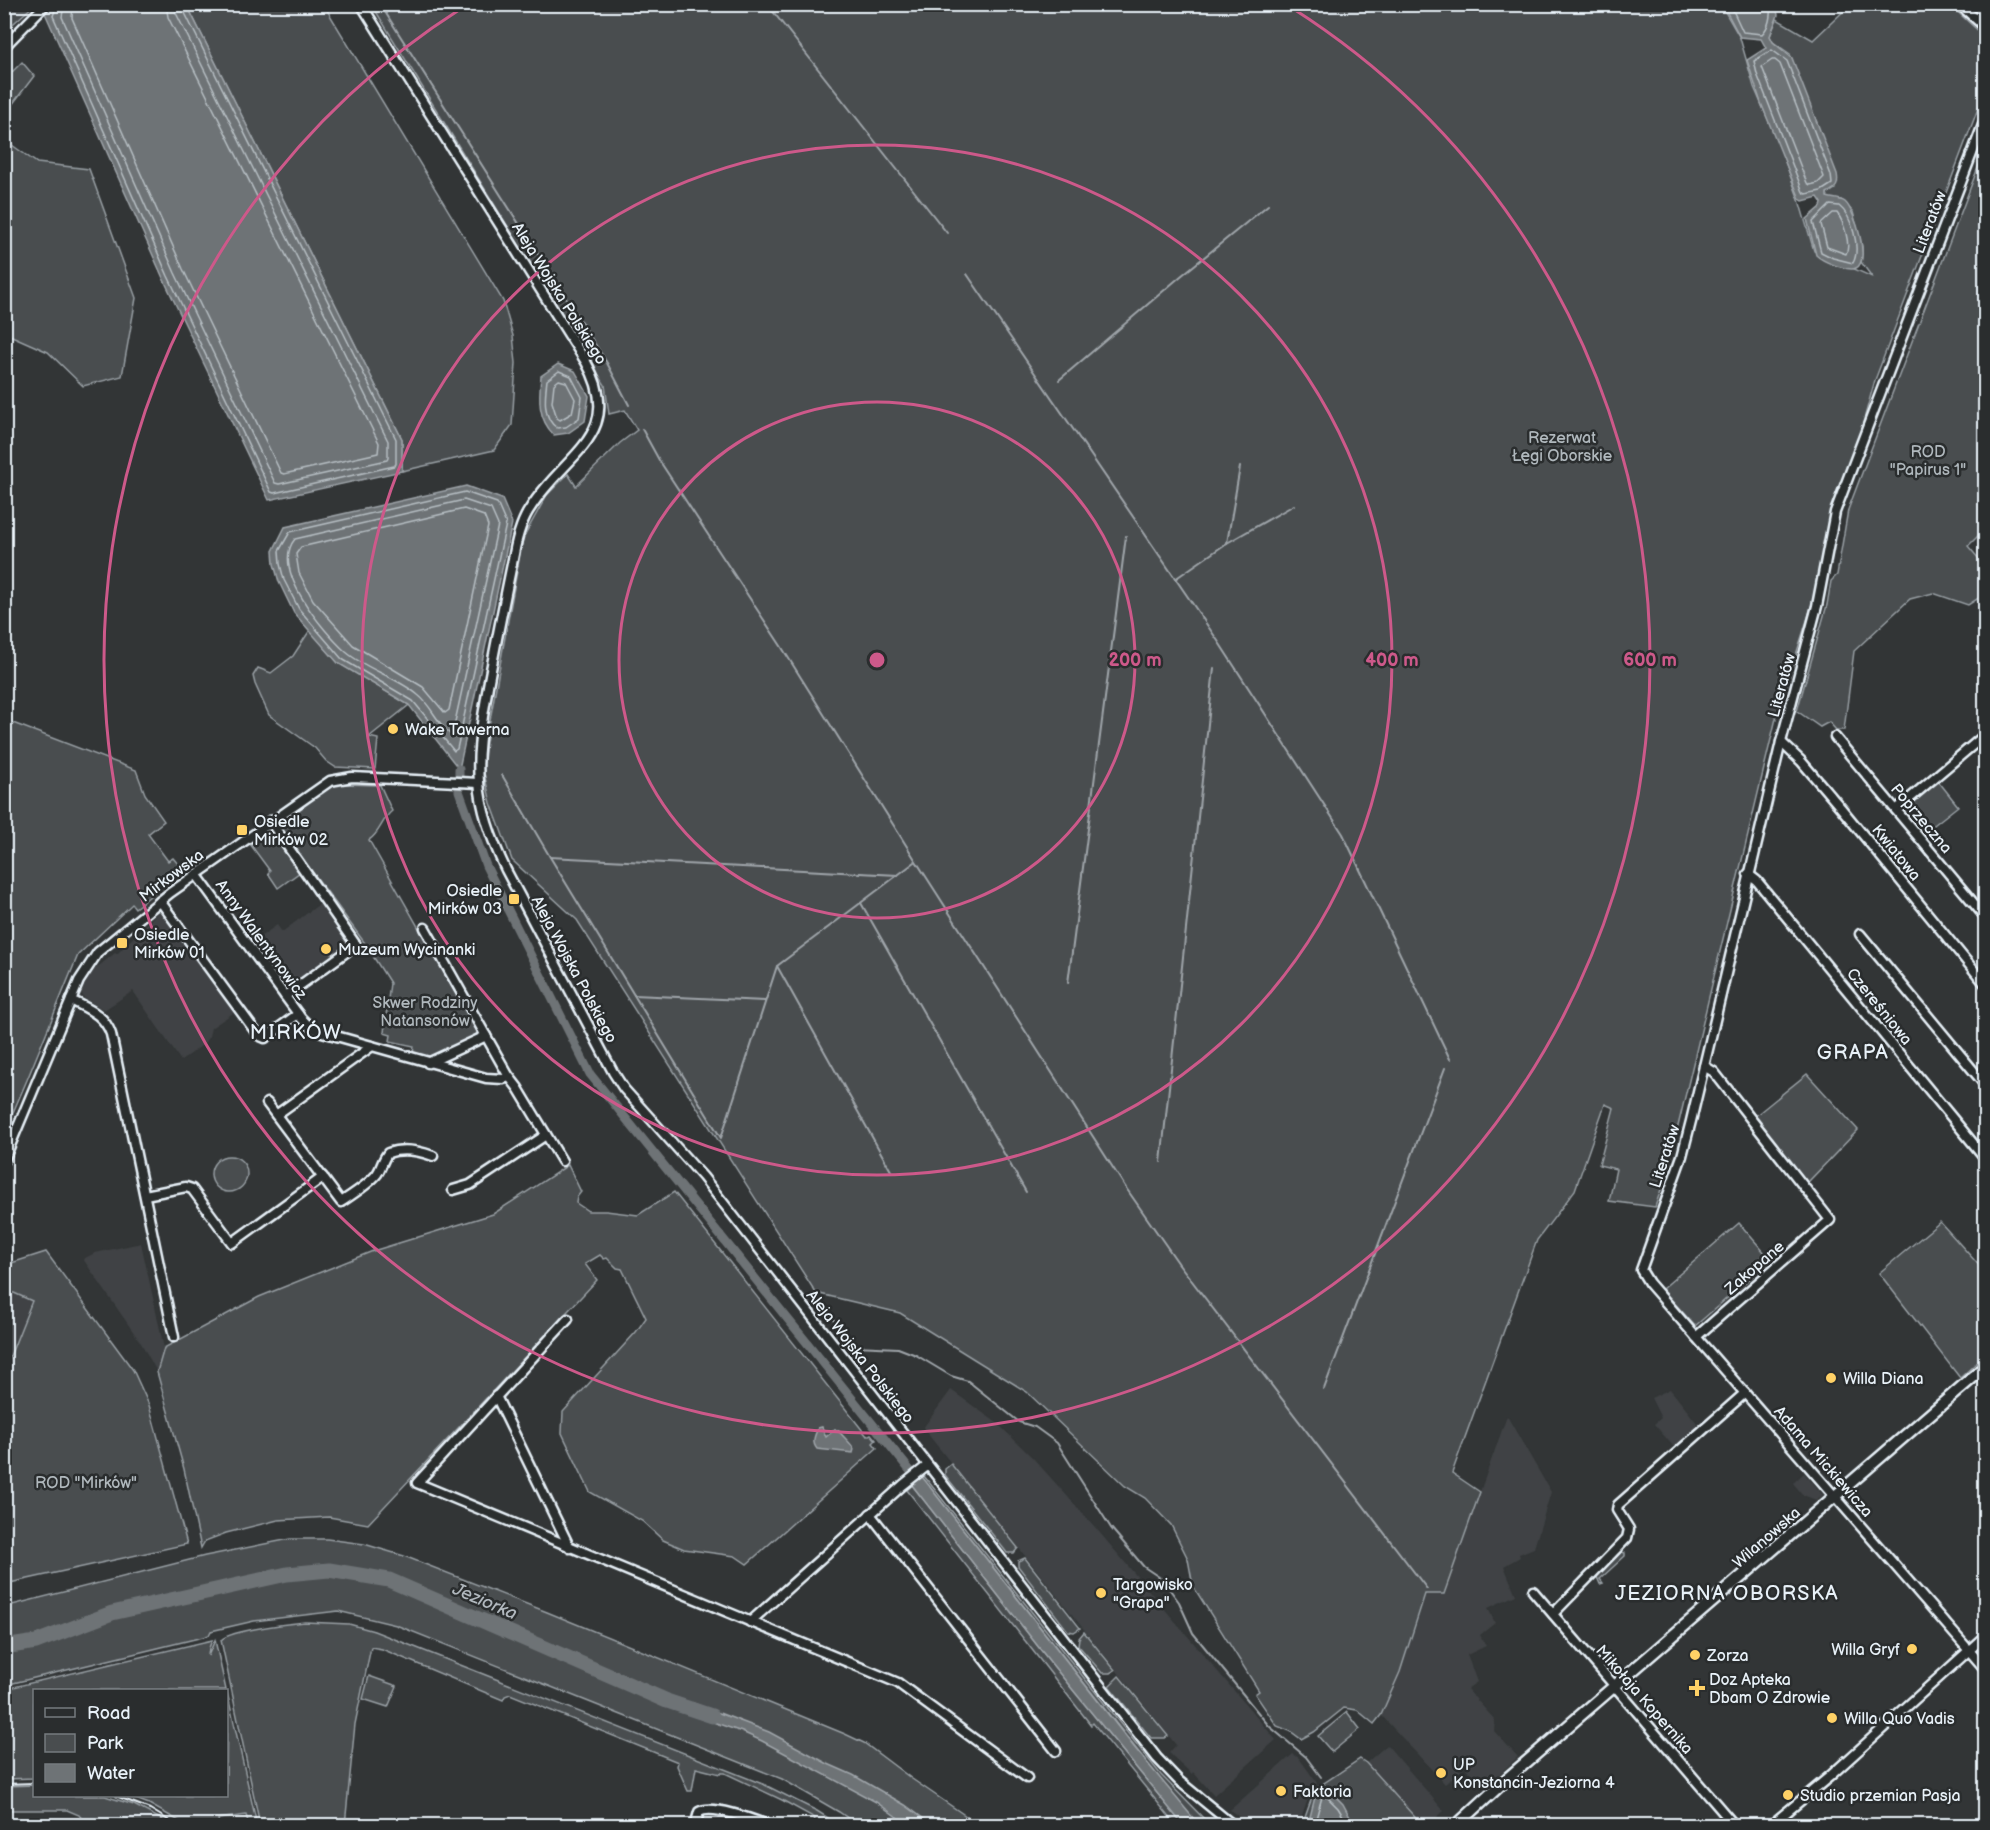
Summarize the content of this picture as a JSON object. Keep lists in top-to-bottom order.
{
  "streets": {
    "main road": ["Wilanowska"],
    "street": [
      "Literatów",
      "Aleja Wojska Polskiego",
      "Poprzeczna",
      "Kwiatowa",
      "Mirkowska",
      "Anny Walentynowicz",
      "Czereśniowa",
      "Zakopane",
      "Adama Mickiewicza",
      "Mikołaja Kopernika"
    ]
  },
  "crossings": [
    ["Literatów", "Kwiatowa"],
    ["Literatów", "Czereśniowa"],
    ["Literatów", "Zakopane"],
    ["Literatów", "Adama Mickiewicza"],
    ["Aleja Wojska Polskiego", "Mirkowska"],
    ["Mirkowska", "Anny Walentynowicz"],
    ["Zakopane", "Adama Mickiewicza"],
    ["Adama Mickiewicza", "Wilanowska"],
    ["Wilanowska", "Mikołaja Kopernika"]
  ],
  "districts": ["MIRKÓW", "GRAPA", "JEZIORNA OBORSKA"],
  "water": ["Jeziorka"],
  "parks": [
    "Rezerwat Łęgi Oborskie",
    "ROD \"Papirus 1\"",
    "Skwer Rodziny Natansonów",
    "ROD \"Mirków\""
  ],
  "places": {
    "other": [
      "Wake Tawerna",
      "Muzeum Wycinanki",
      "Willa Diana",
      "Targowisko \"Grapa\"",
      "Willa Gryf",
      "Zorza",
      "Willa Quo Vadis",
      "UP Konstancin-Jeziorna 4",
      "Faktoria",
      "Studio przemian Pasja"
    ],
    "transit": ["Osiedle Mirków 02", "Osiedle Mirków 03", "Osiedle Mirków 01"],
    "health": ["Doz Apteka Dbam O Zdrowie"]
  },
  "legend": ["Road", "Park", "Water"],
  "rings": ["200 m", "400 m", "600 m"]
}
